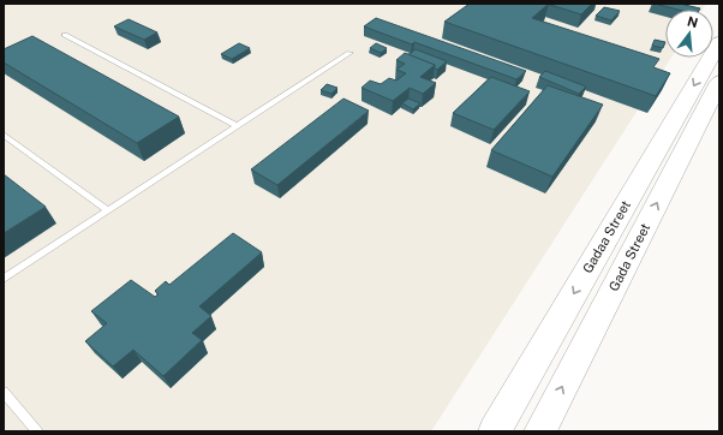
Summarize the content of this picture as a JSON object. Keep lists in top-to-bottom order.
{
  "streets": {
    "main road": ["Gadaa Street", "Gada Street"]
  },
  "one_way": ["Gadaa Street", "Gada Street"],
  "north": "top"
}
